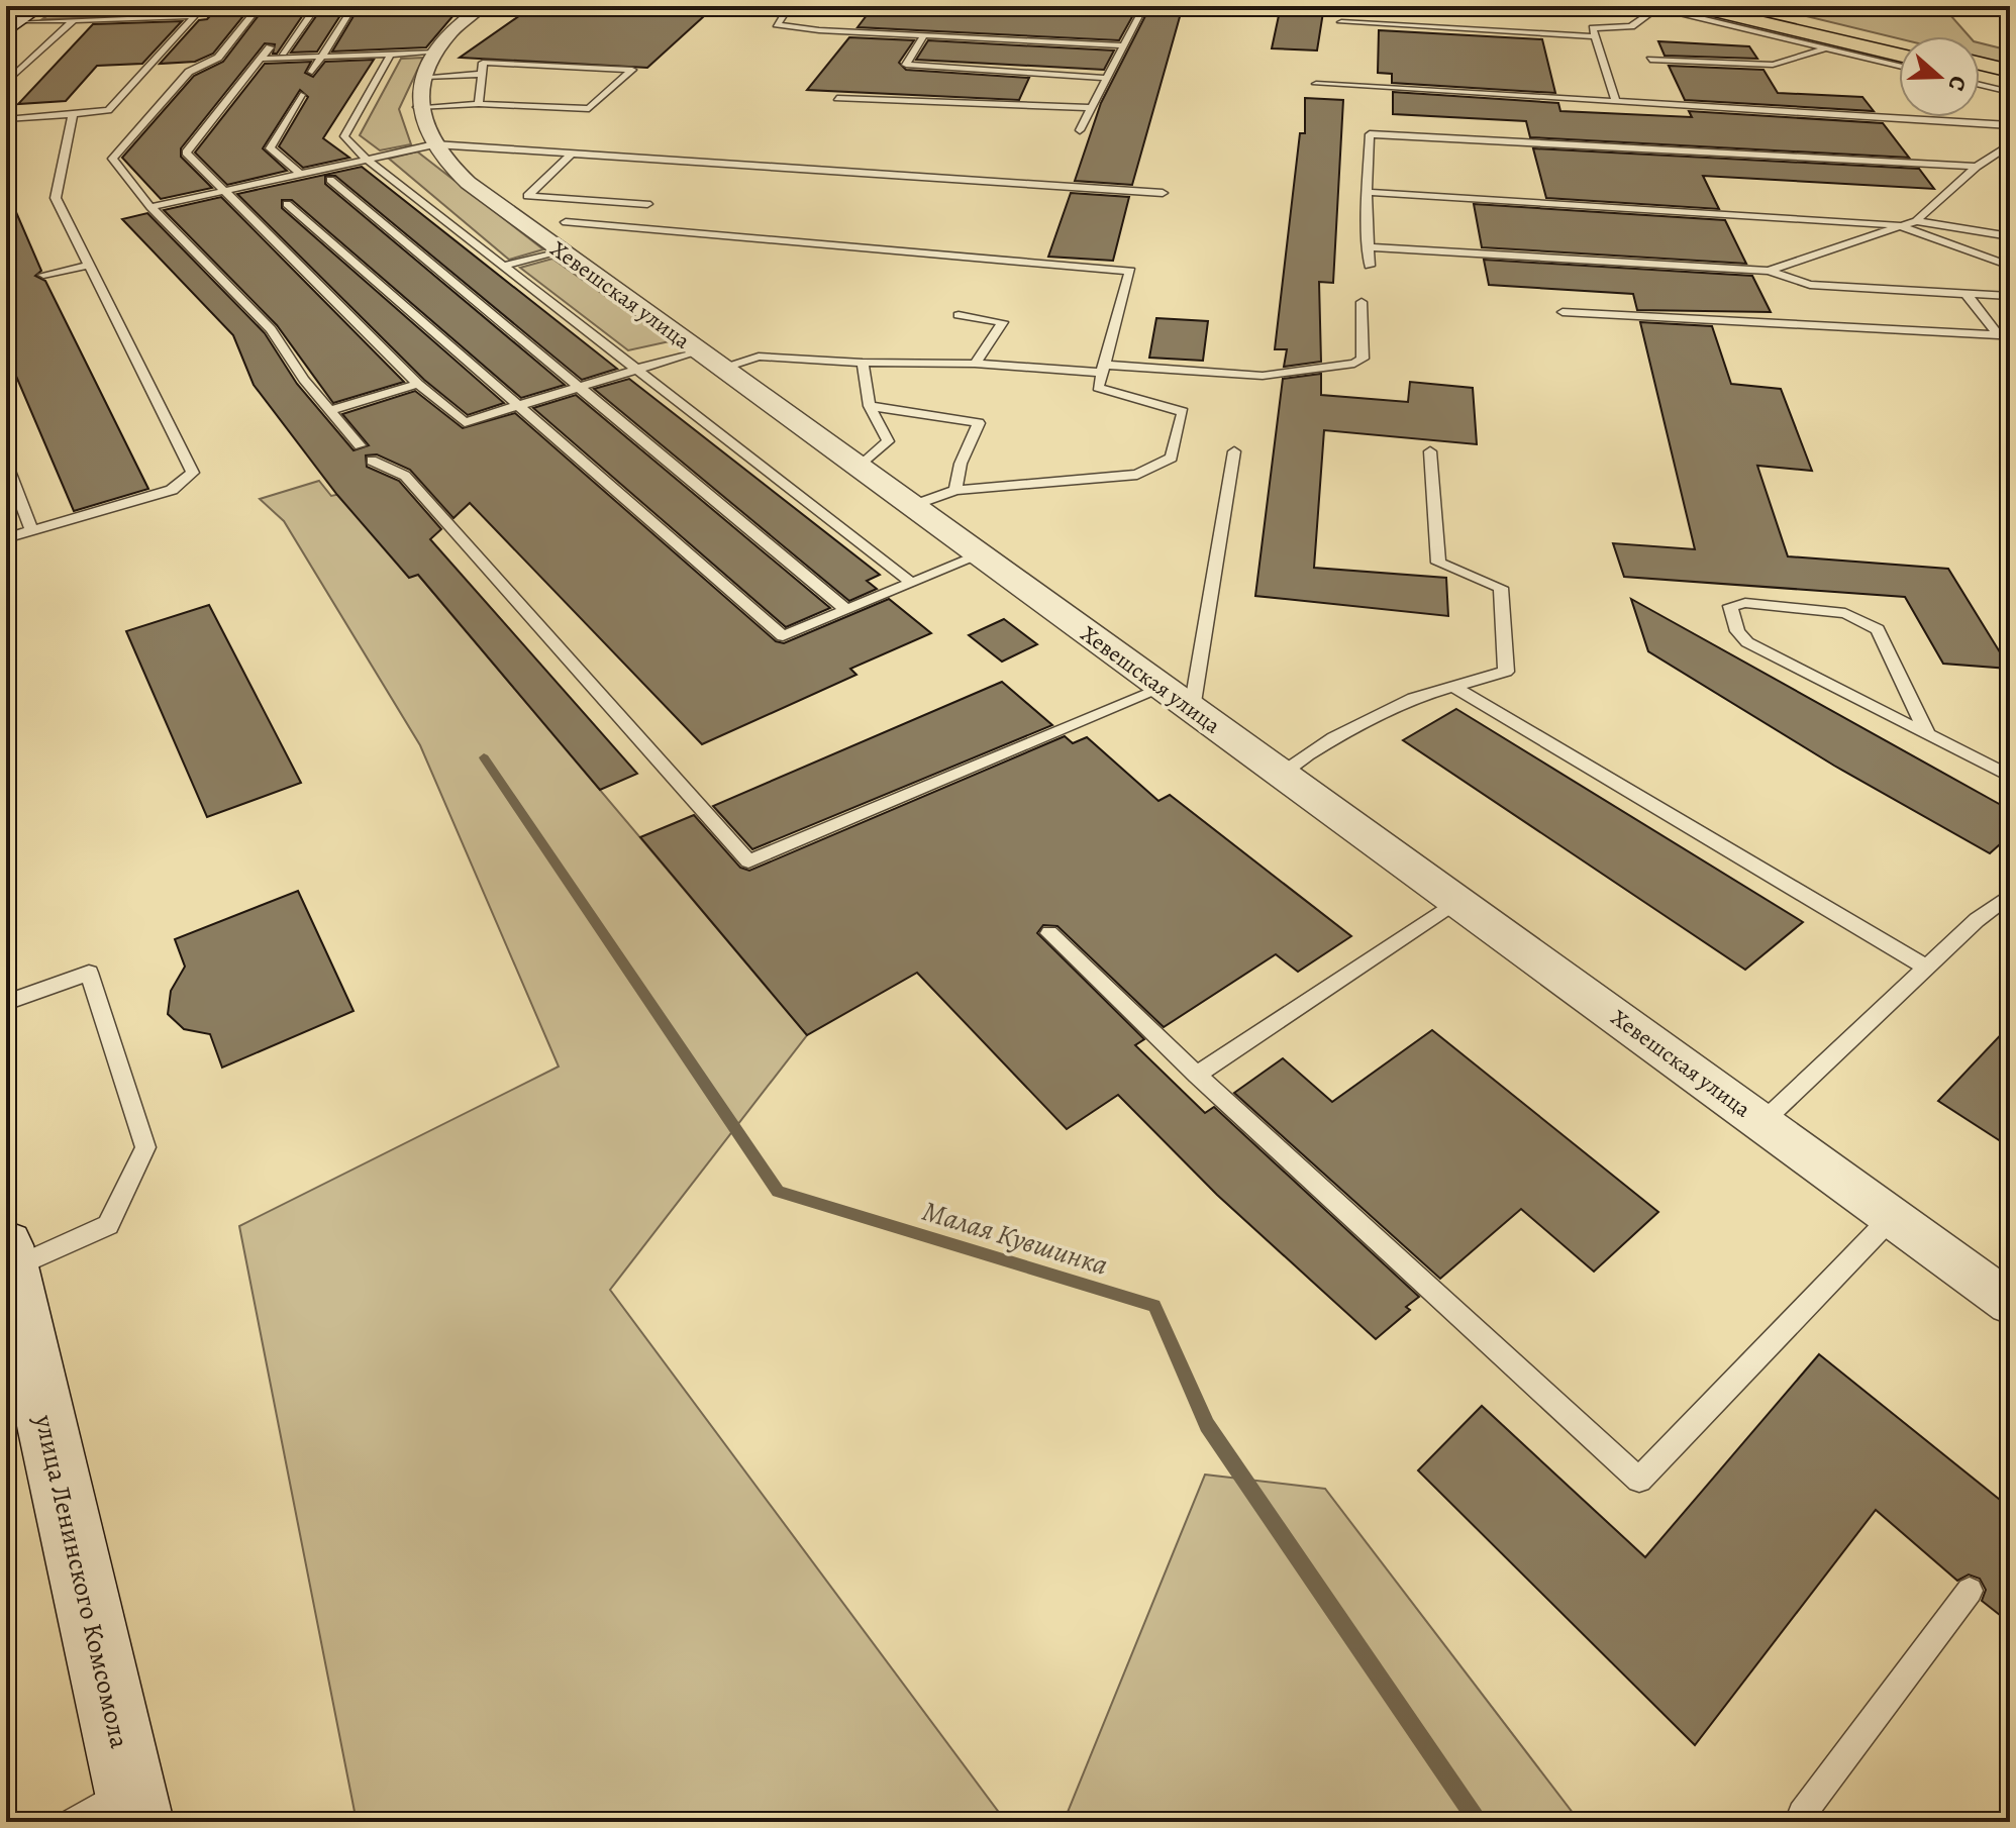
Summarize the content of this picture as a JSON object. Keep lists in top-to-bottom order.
{
  "streets": {
    "main road": ["улица Ленинского Комсомола"],
    "street": ["Хевешская улица"]
  },
  "water": ["Малая Кувшинка"],
  "north": "right"
}
